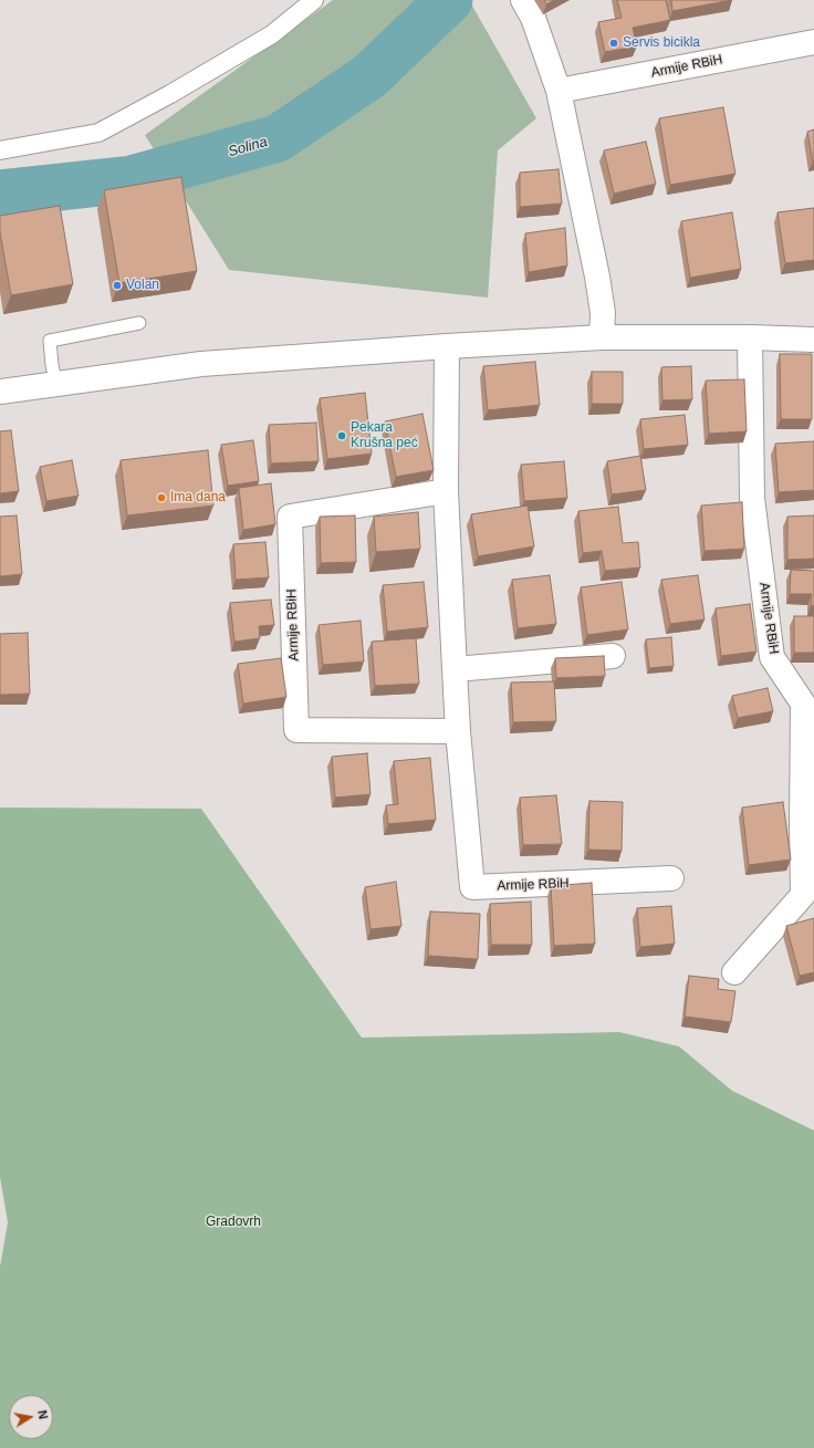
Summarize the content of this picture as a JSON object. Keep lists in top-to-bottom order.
{
  "streets": {
    "street": ["Armije RBiH"]
  },
  "water": ["Solina"],
  "parks": ["Gradovrh"],
  "places": [
    "Servis bicikla",
    "Volan",
    "Pekara Krušna peć",
    "Ima dana"
  ],
  "north": "right"
}
